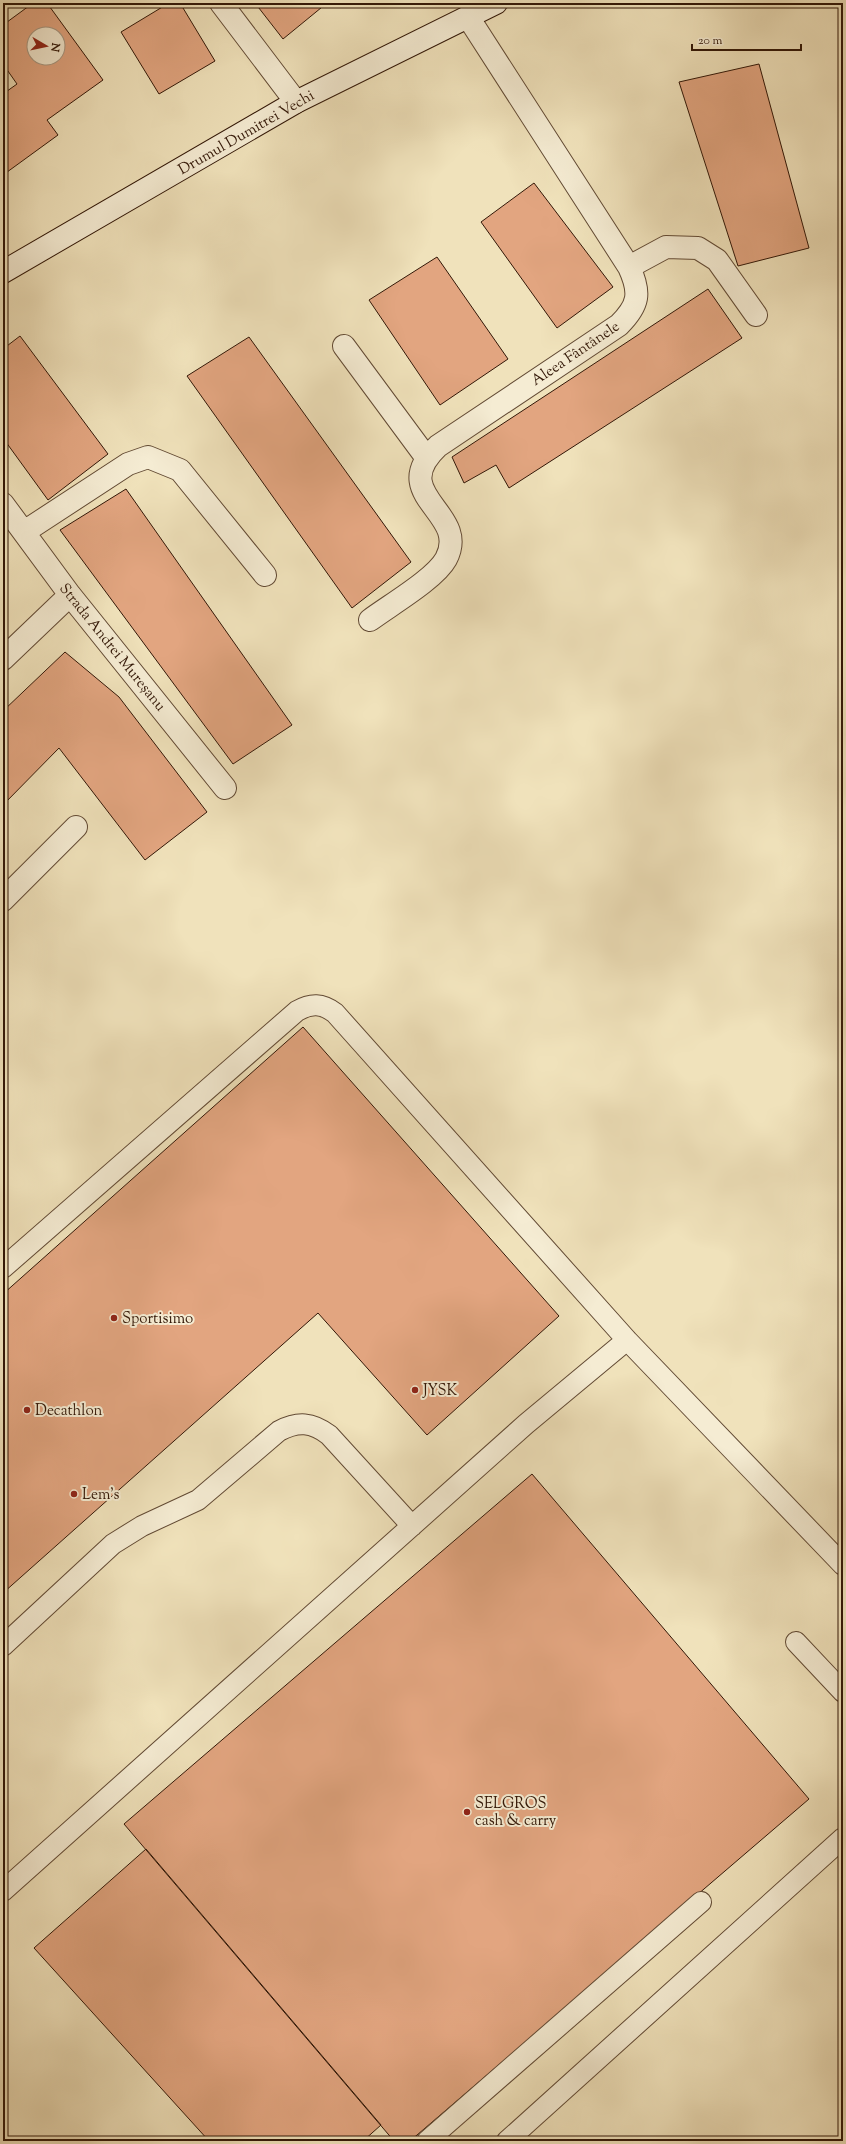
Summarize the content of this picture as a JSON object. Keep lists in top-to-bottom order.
{
  "streets": {
    "street": ["Drumul Dumitrei Vechi", "Aleea Fântânele", "Strada Andrei Mureșanu"]
  },
  "crossings": [
    ["Drumul Dumitrei Vechi", "Aleea Fântânele"]
  ],
  "places": [
    "Sportisimo",
    "JYSK",
    "Decathlon",
    "Lem's",
    "SELGROS cash & carry"
  ],
  "scale_bar": "20 m",
  "north": "right"
}
